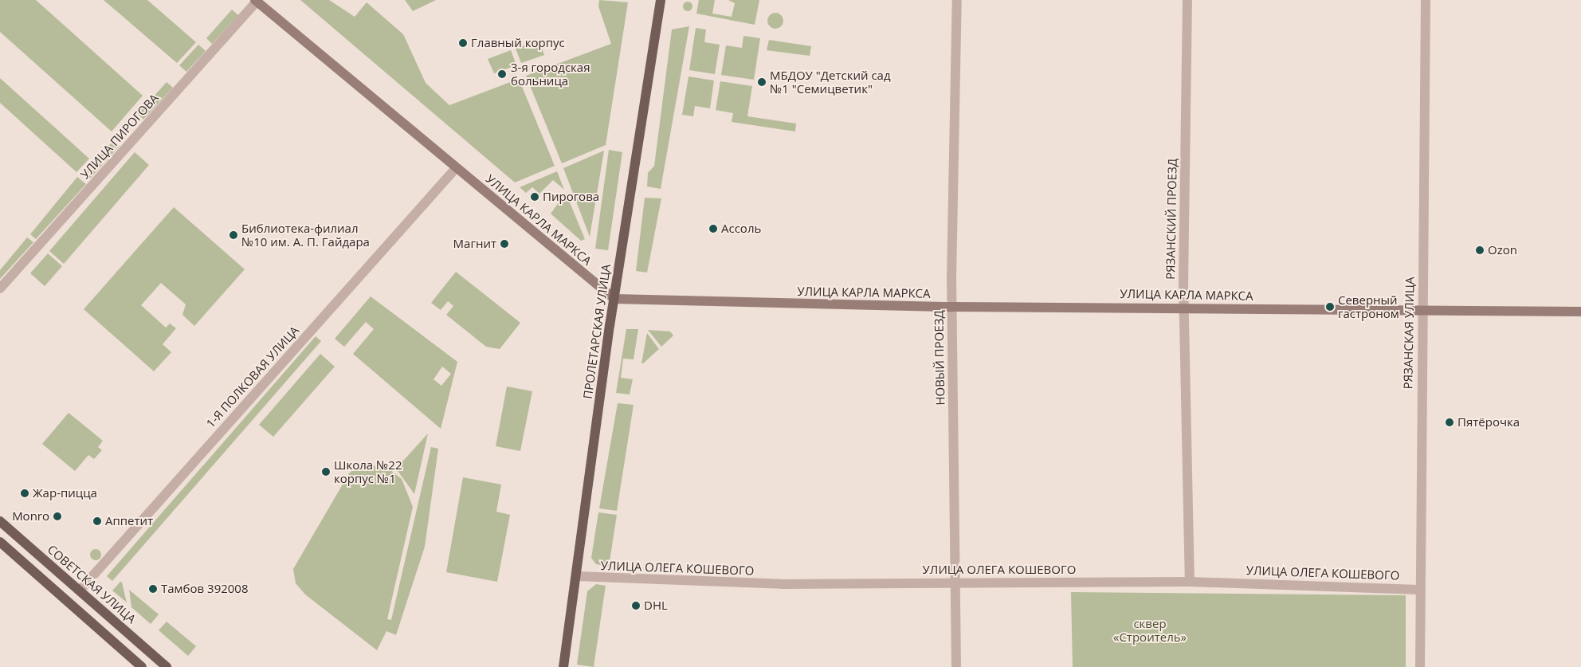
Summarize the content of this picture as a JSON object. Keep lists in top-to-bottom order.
{
  "streets": {
    "main road": [
      "УЛИЦА КАРЛА МАРКСА",
      "ПРОЛЕТАРСКАЯ УЛИЦА",
      "1-Я ПОЛКОВАЯ УЛИЦА",
      "СОВЕТСКАЯ УЛИЦА"
    ],
    "street": [
      "УЛИЦА ПИРОГОВА",
      "РЯЗАНСКИЙ ПРОЕЗД",
      "РЯЗАНСКАЯ УЛИЦА",
      "НОВЫЙ ПРОЕЗД",
      "УЛИЦА ОЛЕГА КОШЕВОГО"
    ]
  },
  "crossings": [
    ["УЛИЦА ПИРОГОВА", "УЛИЦА КАРЛА МАРКСА"],
    ["РЯЗАНСКИЙ ПРОЕЗД", "УЛИЦА КАРЛА МАРКСА"],
    ["РЯЗАНСКИЙ ПРОЕЗД", "УЛИЦА ОЛЕГА КОШЕВОГО"],
    ["УЛИЦА КАРЛА МАРКСА", "ПРОЛЕТАРСКАЯ УЛИЦА"],
    ["УЛИЦА КАРЛА МАРКСА", "РЯЗАНСКАЯ УЛИЦА"],
    ["УЛИЦА КАРЛА МАРКСА", "НОВЫЙ ПРОЕЗД"],
    ["УЛИЦА КАРЛА МАРКСА", "1-Я ПОЛКОВАЯ УЛИЦА"],
    ["ПРОЛЕТАРСКАЯ УЛИЦА", "УЛИЦА ОЛЕГА КОШЕВОГО"],
    ["РЯЗАНСКАЯ УЛИЦА", "УЛИЦА ОЛЕГА КОШЕВОГО"],
    ["НОВЫЙ ПРОЕЗД", "УЛИЦА ОЛЕГА КОШЕВОГО"],
    ["1-Я ПОЛКОВАЯ УЛИЦА", "СОВЕТСКАЯ УЛИЦА"]
  ],
  "parks": ["сквер «Строитель»"],
  "places": [
    "Главный корпус",
    "3-я городская больница",
    "МБДОУ \"Детский сад №1 \"Семицветик\"",
    "Пирогова",
    "Ассоль",
    "Библиотека-филиал №10 им. А. П. Гайдара",
    "Магнит",
    "Ozon",
    "Северный гастроном",
    "Пятёрочка",
    "Школа №22 корпус №1",
    "Жар-пицца",
    "Monro",
    "Аппетит",
    "Тамбов 392008",
    "DHL"
  ]
}
